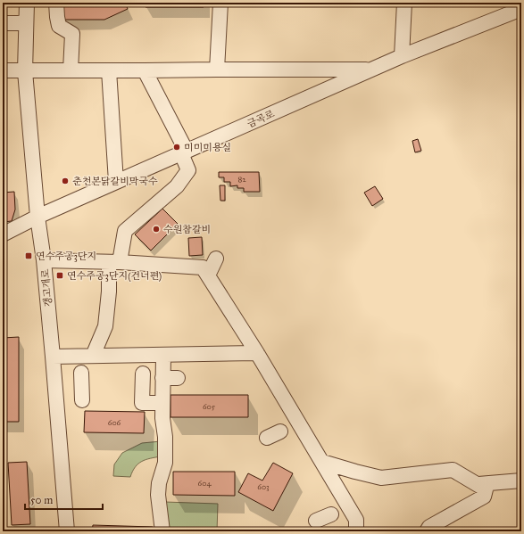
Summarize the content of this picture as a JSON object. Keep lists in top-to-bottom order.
{
  "streets": {
    "street": ["금곡로", "갱고개로"]
  },
  "crossings": [
    ["금곡로", "갱고개로"]
  ],
  "places": {
    "other": ["미미미용실", "춘천본닭갈비막국수", "수원참갈비"],
    "transit": ["연수주공3단지", "연수주공3단지(건너편)"]
  },
  "house_numbers": [
    "82",
    "605",
    "606",
    "604",
    "603"
  ],
  "scale_bar": "50 m"
}
